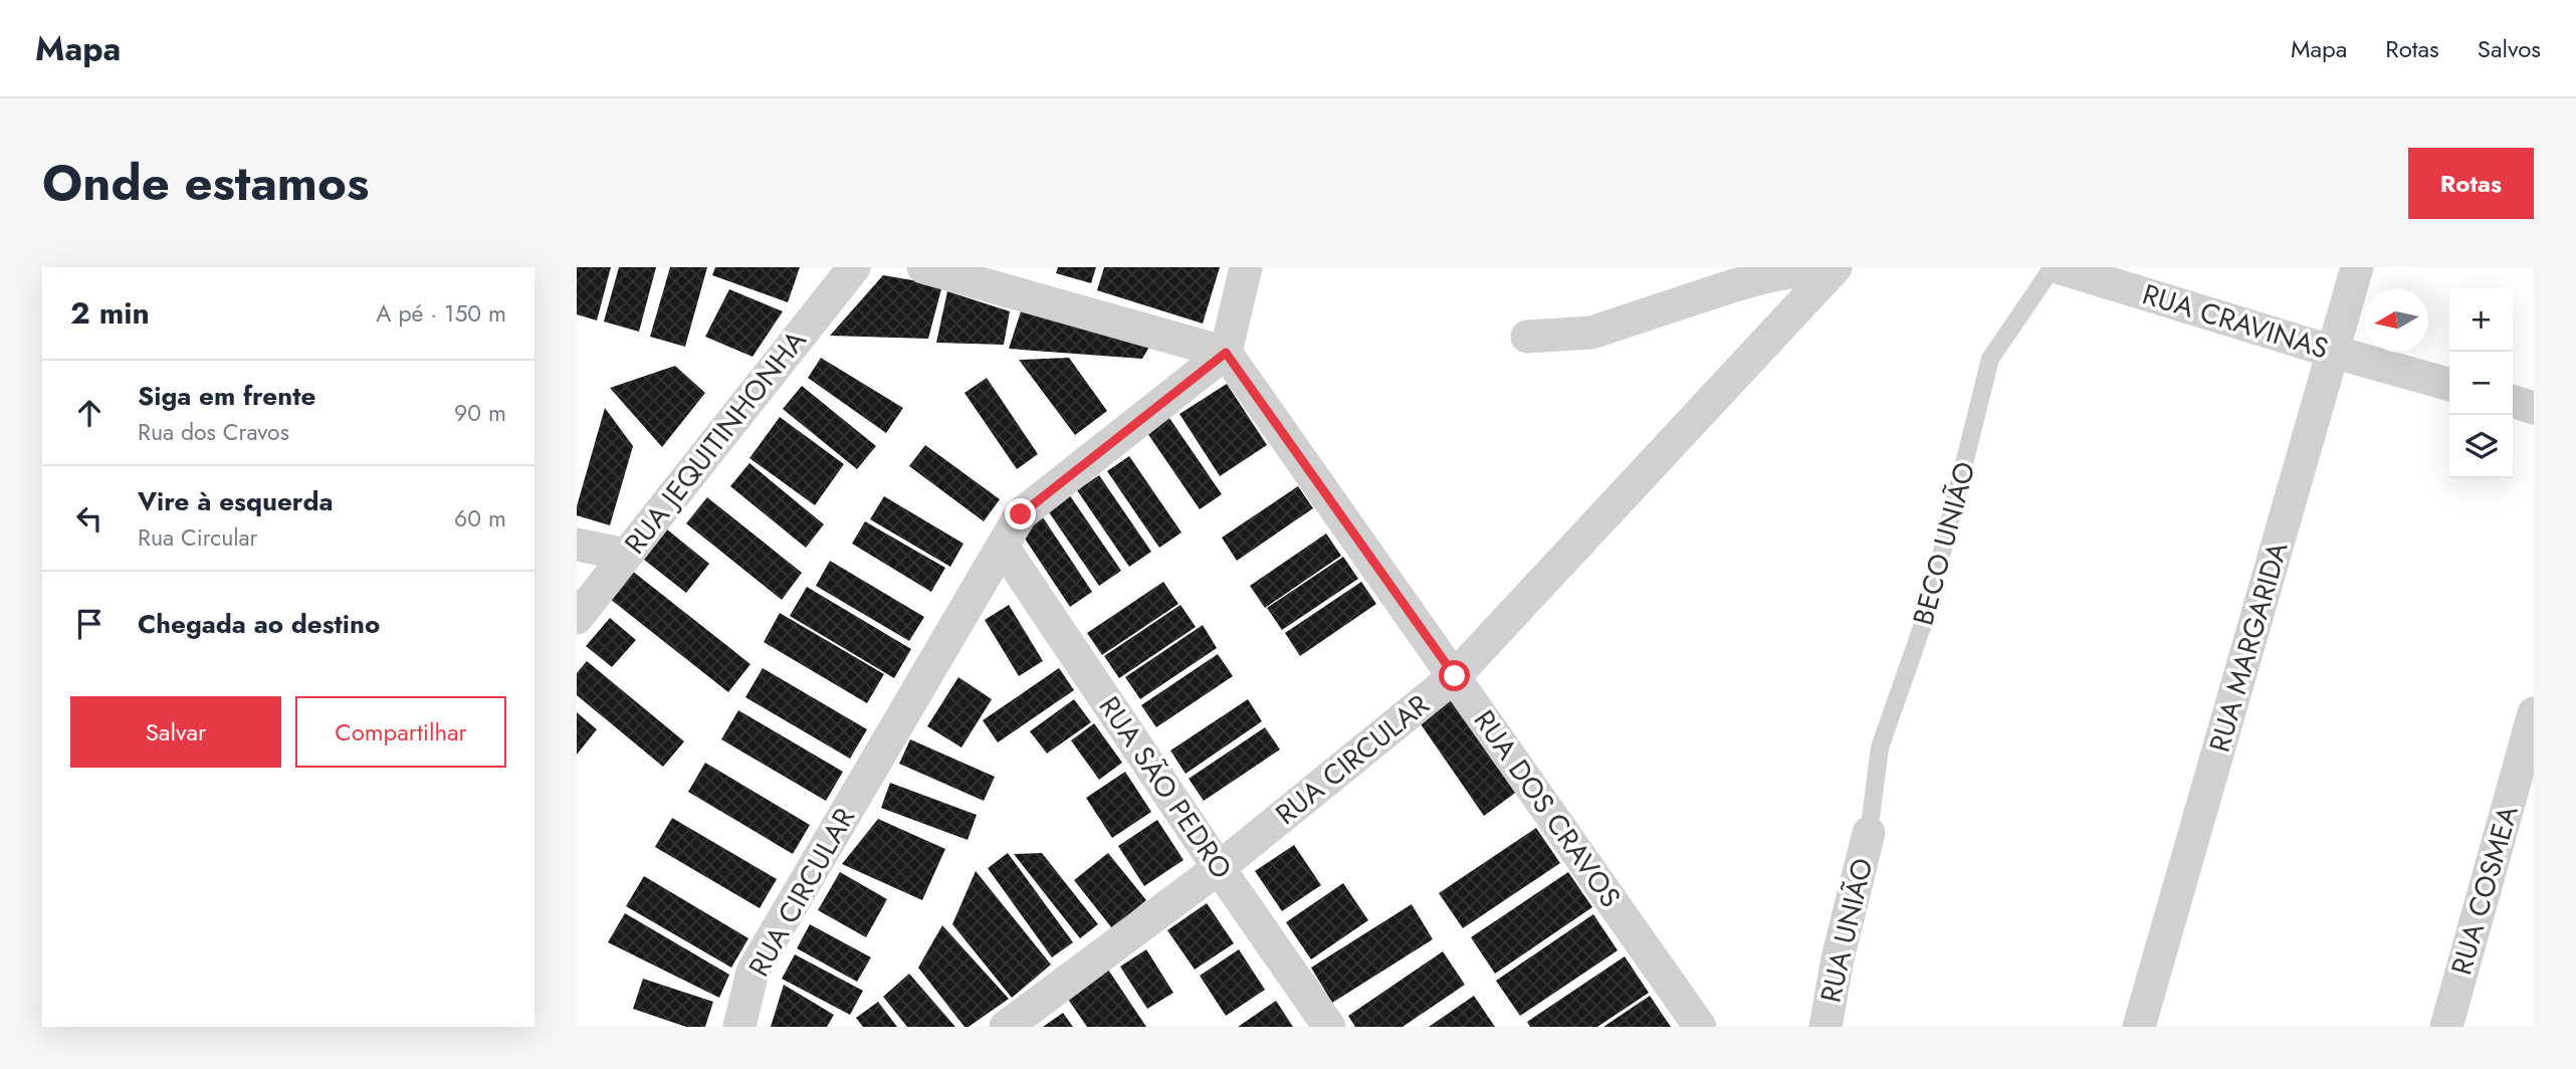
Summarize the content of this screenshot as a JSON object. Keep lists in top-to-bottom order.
{
  "streets": {
    "street": [
      "RUA CRAVINAS",
      "RUA JEQUITINHONHA",
      "RUA MARGARIDA",
      "RUA CIRCULAR",
      "RUA SÃO PEDRO",
      "RUA DOS CRAVOS",
      "RUA COSMEA",
      "RUA UNIÃO"
    ],
    "lane": ["BECO UNIÃO"]
  },
  "crossings": [
    ["RUA CRAVINAS", "BECO UNIÃO"],
    ["RUA CRAVINAS", "RUA MARGARIDA"],
    ["BECO UNIÃO", "RUA UNIÃO"],
    ["RUA CIRCULAR", "RUA SÃO PEDRO"],
    ["RUA CIRCULAR", "RUA DOS CRAVOS"]
  ],
  "north": "left",
  "page": {
    "header": "Mapa",
    "nav": ["Mapa", "Rotas", "Salvos"],
    "title": "Onde estamos",
    "buttons": [
      "Rotas",
      ["Salvar", "Compartilhar"]
    ],
    "heading": ["2 min", "A pé · 150 m"],
    "map_buttons": ["+", "−"],
    "list": [
      ["Siga em frente", "Rua dos Cravos", "90 m"],
      ["Vire à esquerda", "Rua Circular", "60 m"],
      "Chegada ao destino"
    ]
  }
}
